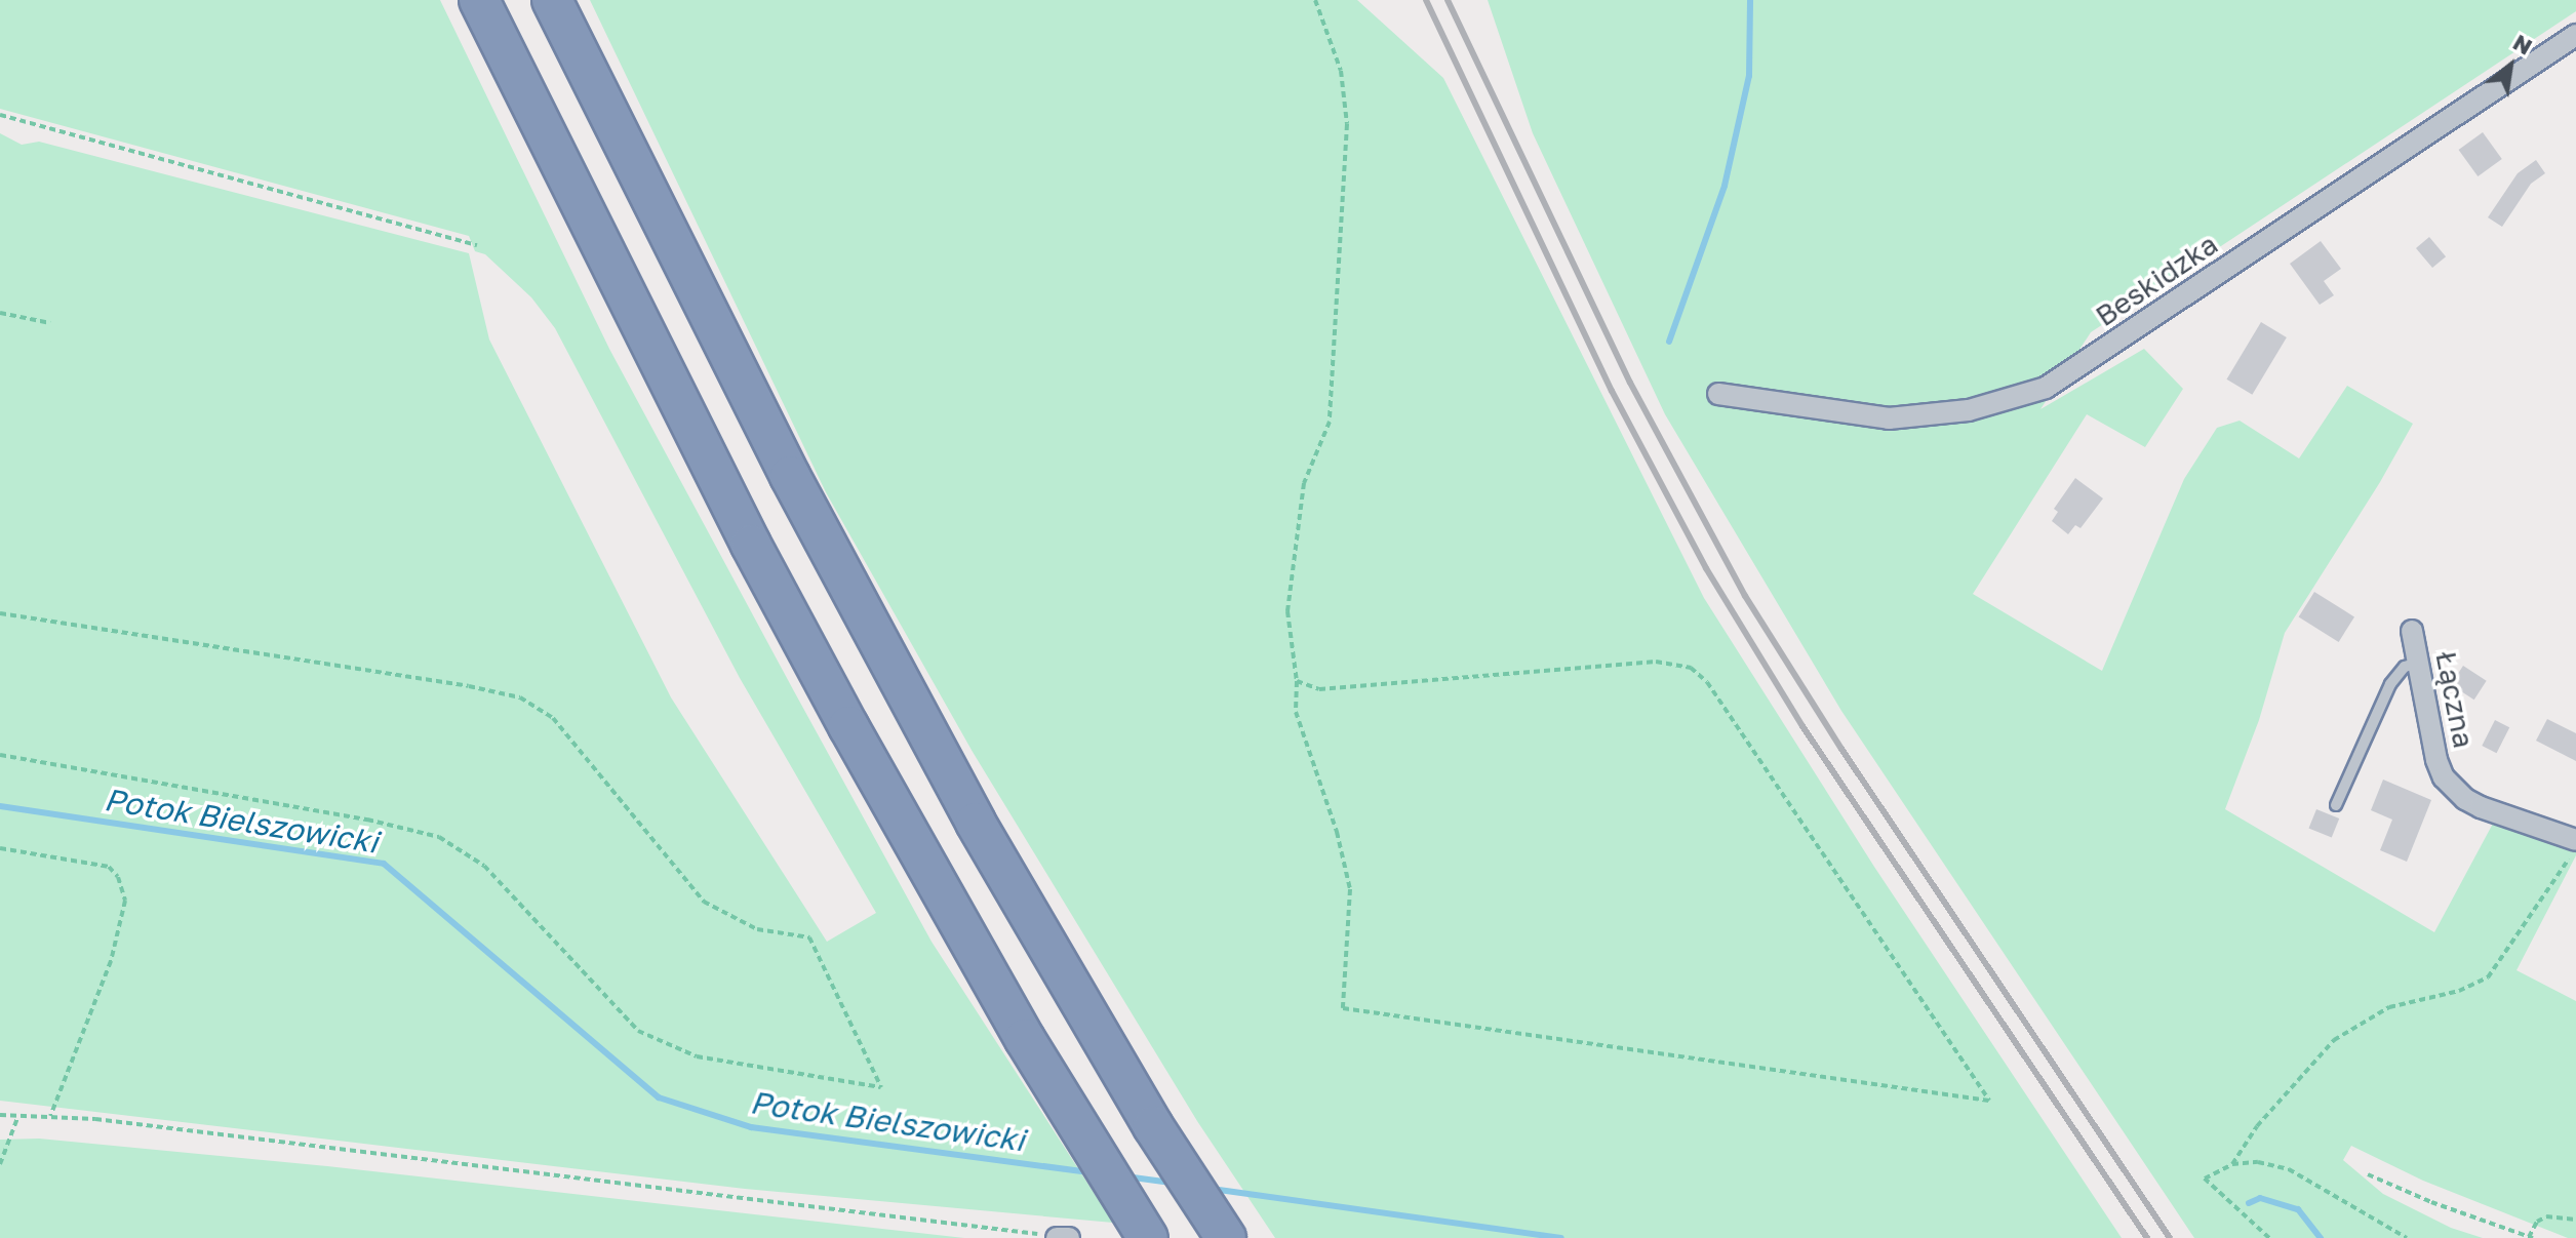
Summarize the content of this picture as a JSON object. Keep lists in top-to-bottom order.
{
  "streets": {
    "street": ["Beskidzka", "Łączna"]
  },
  "water": ["Potok Bielszowicki"],
  "north": "top right"
}
